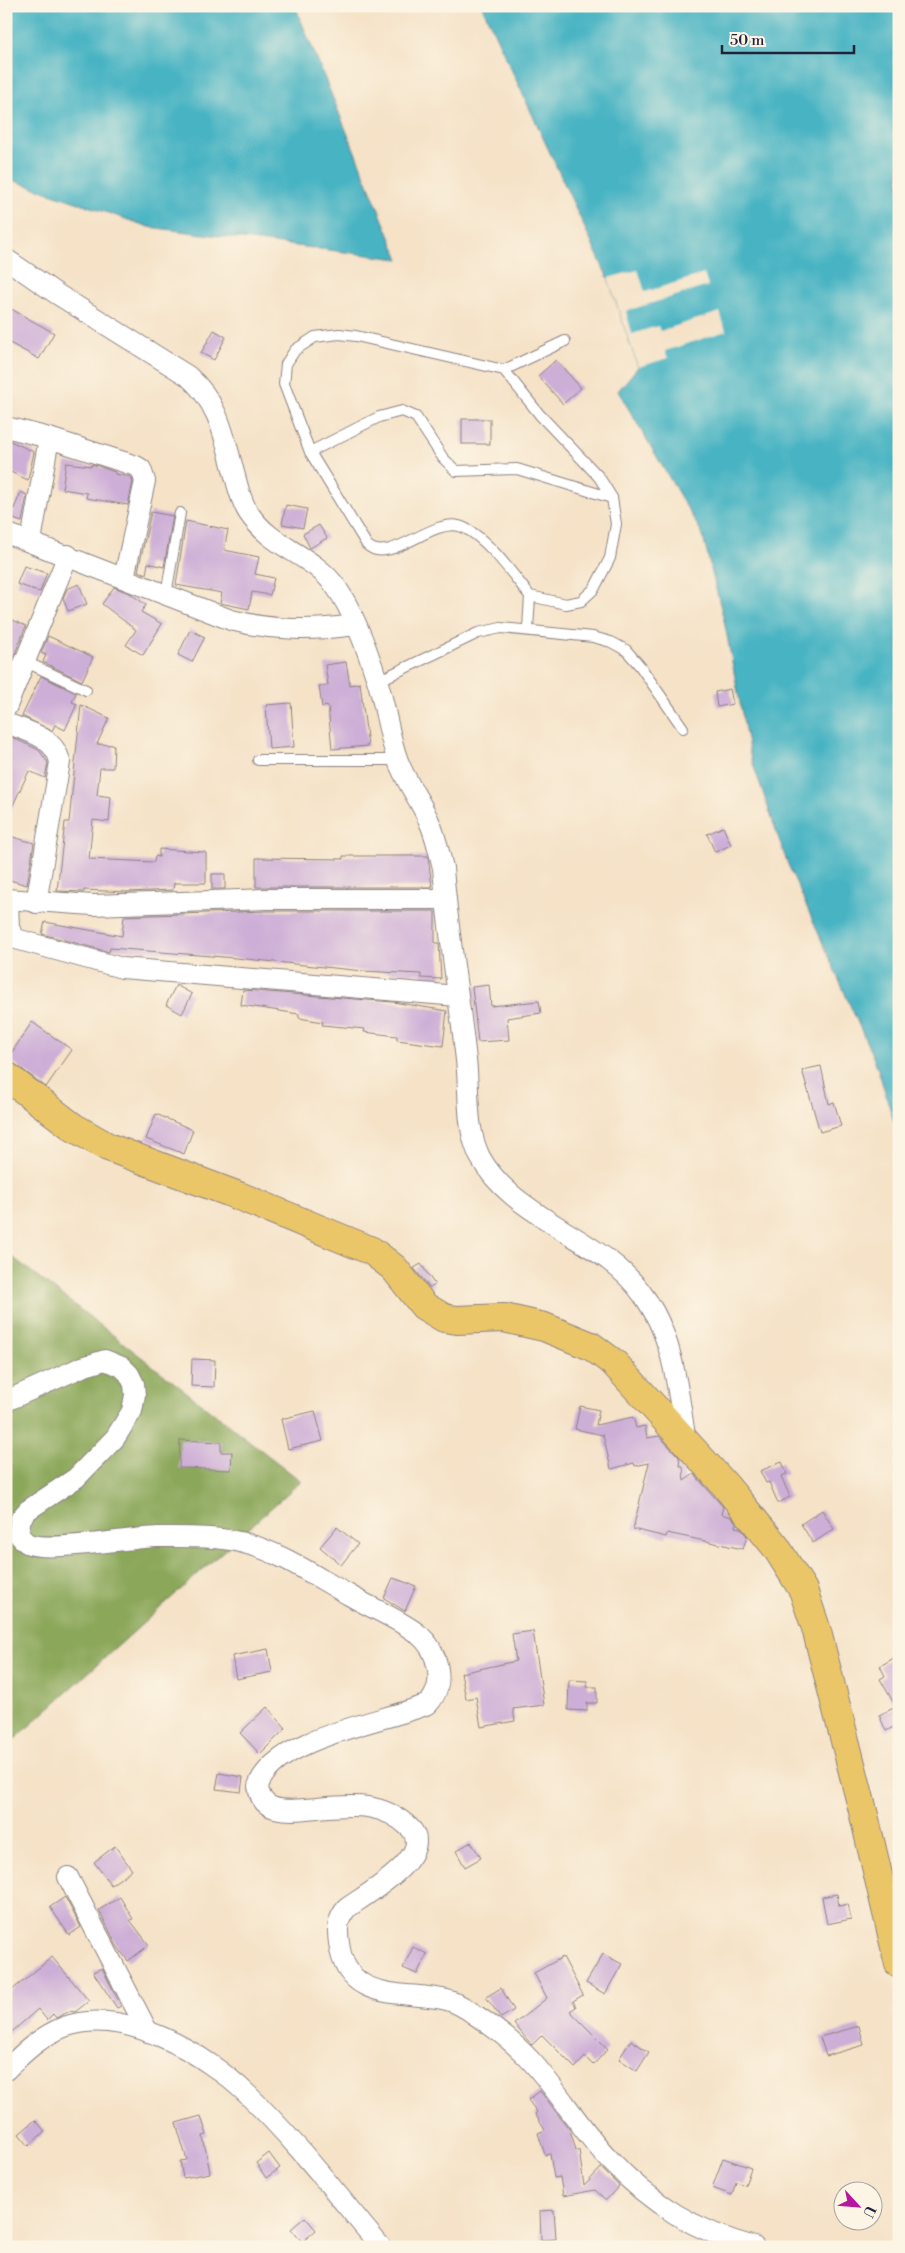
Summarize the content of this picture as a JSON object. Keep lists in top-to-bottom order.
{
  "scale_bar": "50 m",
  "north": "bottom right"
}
